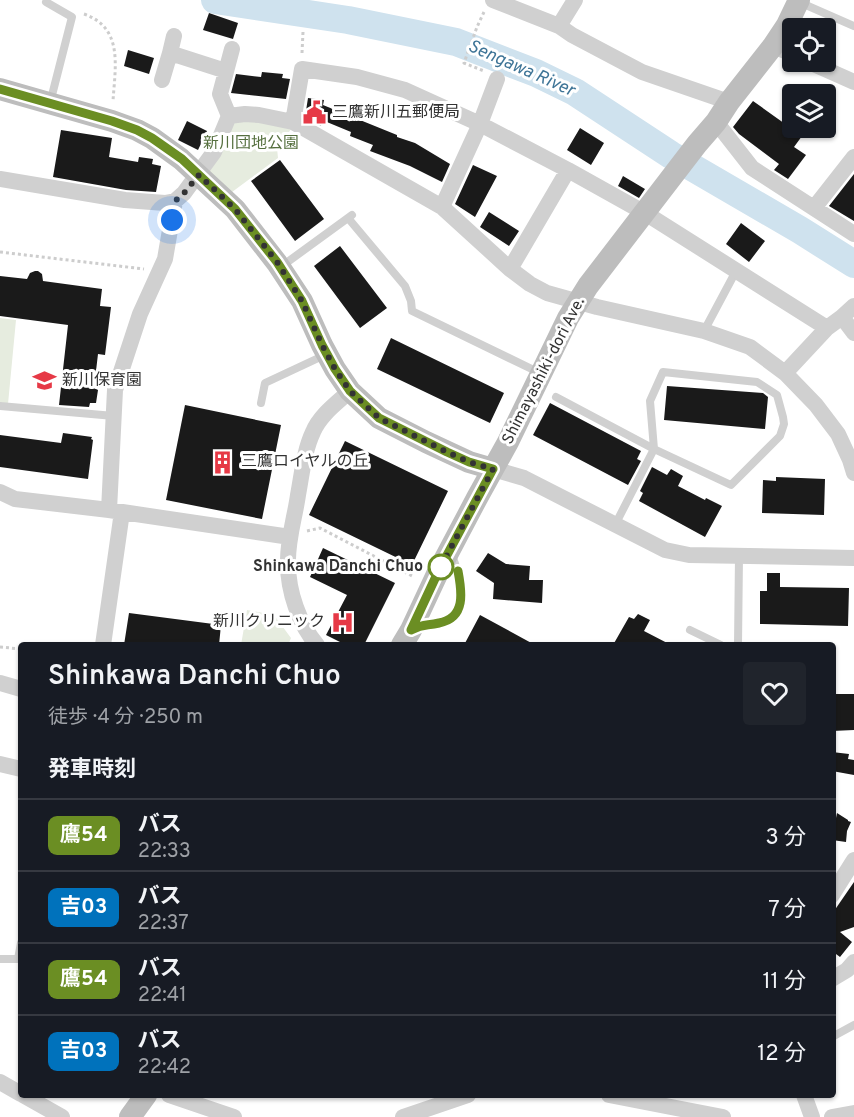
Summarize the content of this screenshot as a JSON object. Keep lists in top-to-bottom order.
{
  "streets": {
    "street": ["Shimayashiki-dori Ave."]
  },
  "water": ["Sengawa River"],
  "parks": ["新川団地公園"],
  "places": {
    "public building": ["三鷹新川五郵便局"],
    "school or university": ["新川保育園"],
    "building": ["三鷹ロイヤルの丘"],
    "other": ["Shinkawa Danchi Chuo"],
    "hospital": ["新川クリニック"]
  },
  "lines": ["bus line 鷹54"],
  "page": {
    "heading": [
      ["Shinkawa Danchi Chuo", "徒歩 · 4 分 · 250 m"],
      "発車時刻"
    ],
    "list": [
      {
        "mark": "鷹54",
        "name": "バス",
        "note": "22:33",
        "value": "3 分"
      },
      {
        "mark": "吉03",
        "name": "バス",
        "note": "22:37",
        "value": "7 分"
      },
      {
        "mark": "鷹54",
        "name": "バス",
        "note": "22:41",
        "value": "11 分"
      },
      {
        "mark": "吉03",
        "name": "バス",
        "note": "22:42",
        "value": "12 分"
      }
    ]
  }
}
